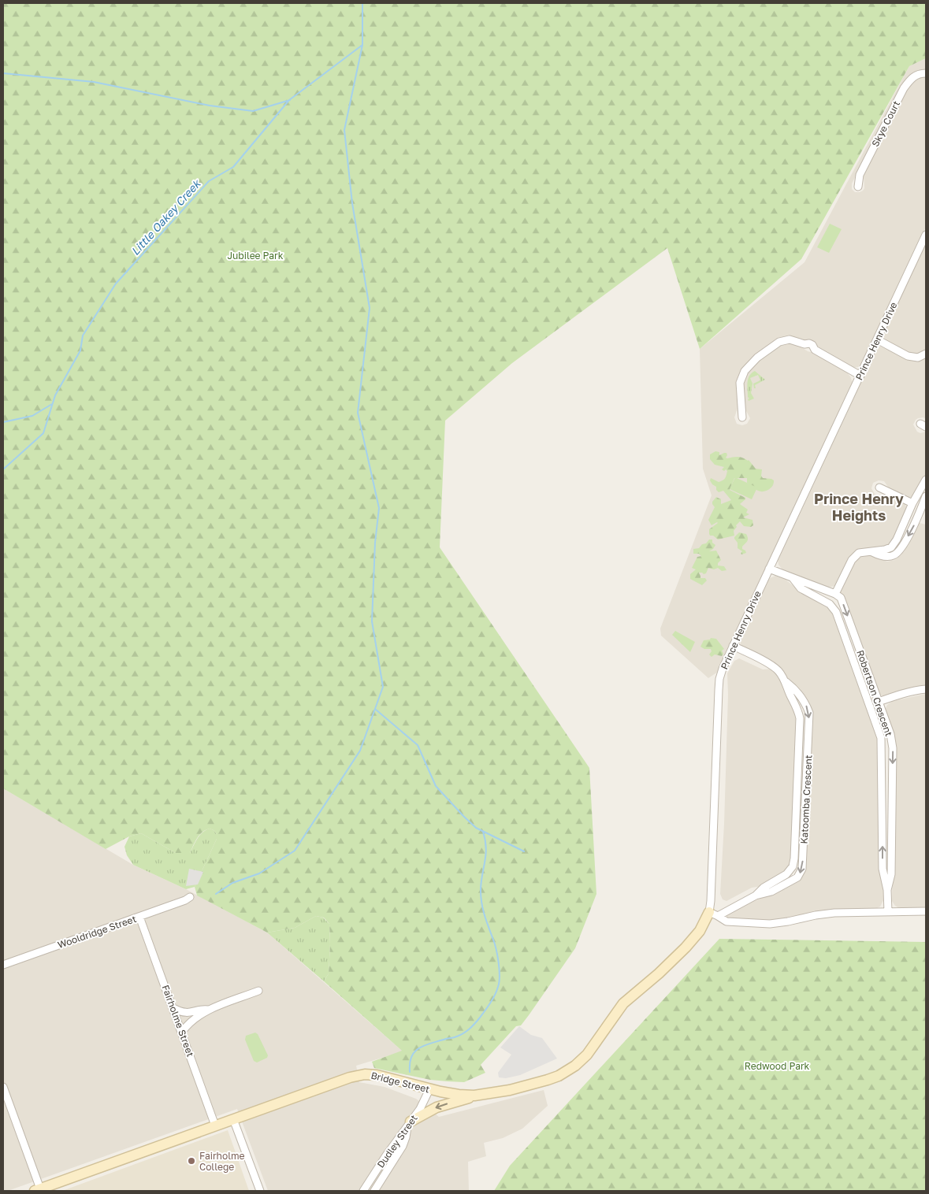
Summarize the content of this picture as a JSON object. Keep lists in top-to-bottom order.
{
  "streets": {
    "street": [
      "Skye Court",
      "Prince Henry Drive",
      "Robertson Crescent",
      "Katoomba Crescent",
      "Wooldridge Street",
      "Fairholme Street",
      "Bridge Street",
      "Dudley Street"
    ]
  },
  "crossings": [
    ["Prince Henry Drive", "Robertson Crescent"],
    ["Prince Henry Drive", "Katoomba Crescent"],
    ["Prince Henry Drive", "Bridge Street"],
    ["Katoomba Crescent", "Bridge Street"],
    ["Wooldridge Street", "Fairholme Street"],
    ["Fairholme Street", "Bridge Street"],
    ["Bridge Street", "Dudley Street"]
  ],
  "districts": ["Prince Henry Heights"],
  "water": ["Little Oakey Creek"],
  "parks": ["Jubilee Park", "Redwood Park"],
  "places": ["Fairholme College"]
}
